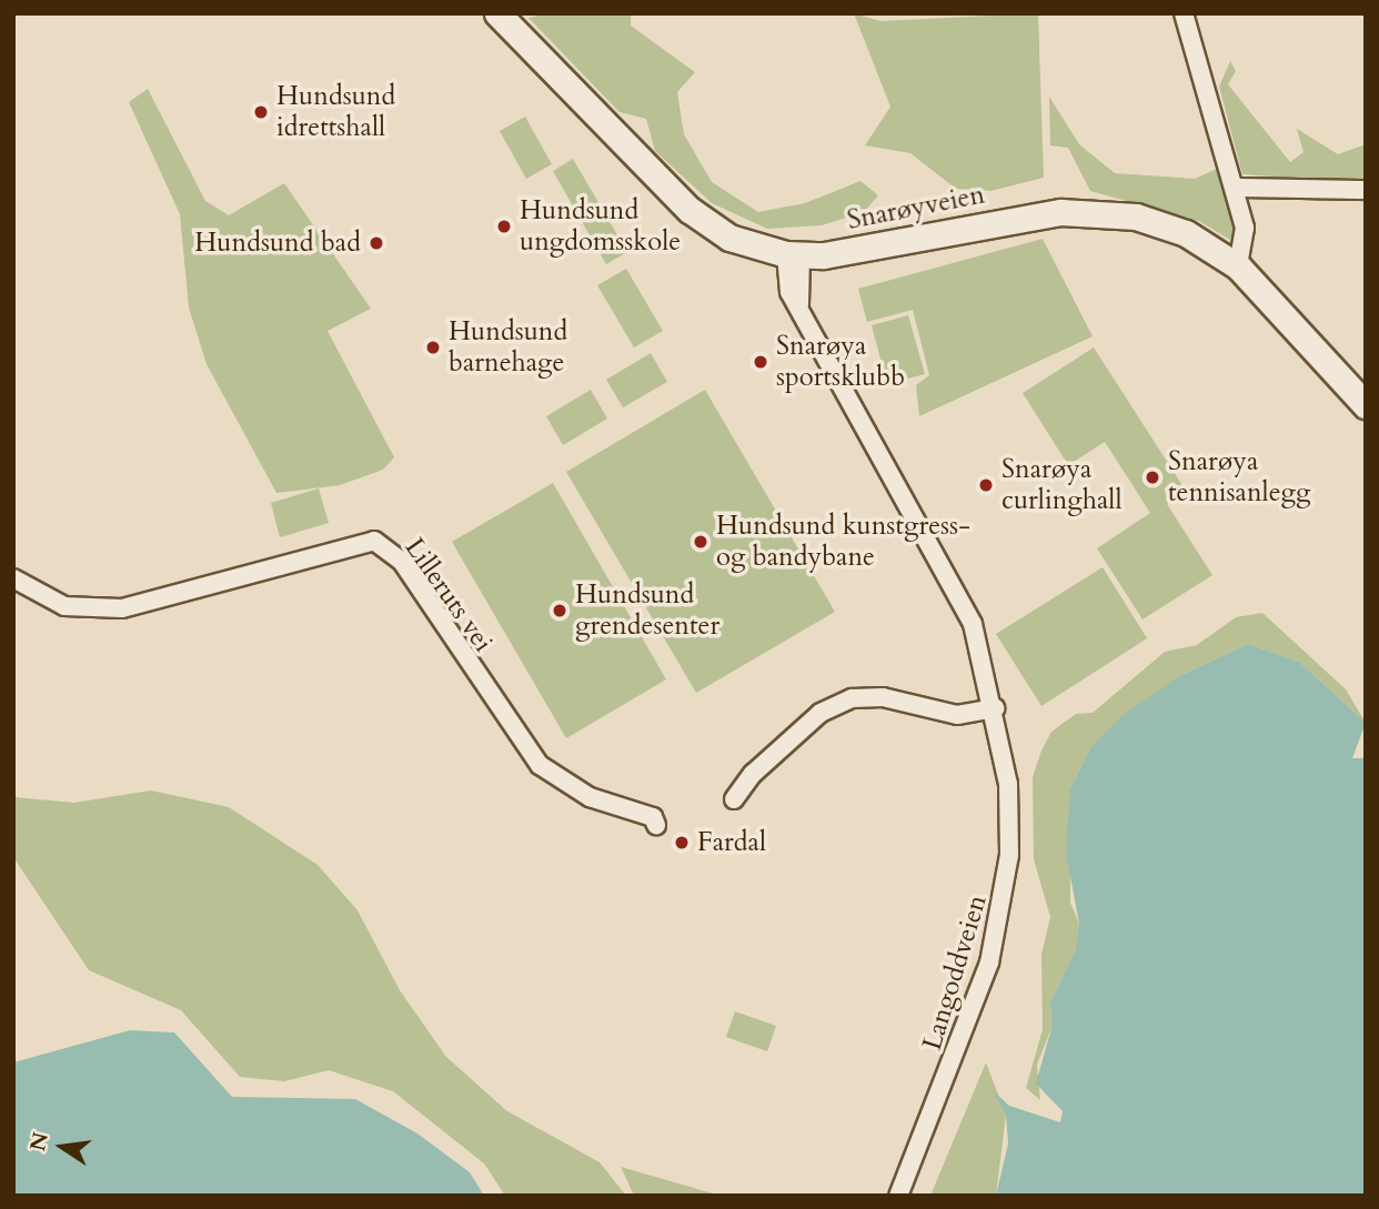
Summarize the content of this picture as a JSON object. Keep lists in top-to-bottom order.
{
  "streets": {
    "street": ["Snarøyveien", "Lilleruts vei", "Langoddveien"]
  },
  "crossings": [
    ["Snarøyveien", "Langoddveien"]
  ],
  "places": [
    "Hundsund idrettshall",
    "Hundsund ungdomsskole",
    "Hundsund bad",
    "Hundsund barnehage",
    "Snarøya sportsklubb",
    "Snarøya tennisanlegg",
    "Snarøya curlinghall",
    "Hundsund kunstgress- og bandybane",
    "Hundsund grendesenter",
    "Fardal"
  ],
  "north": "left"
}
